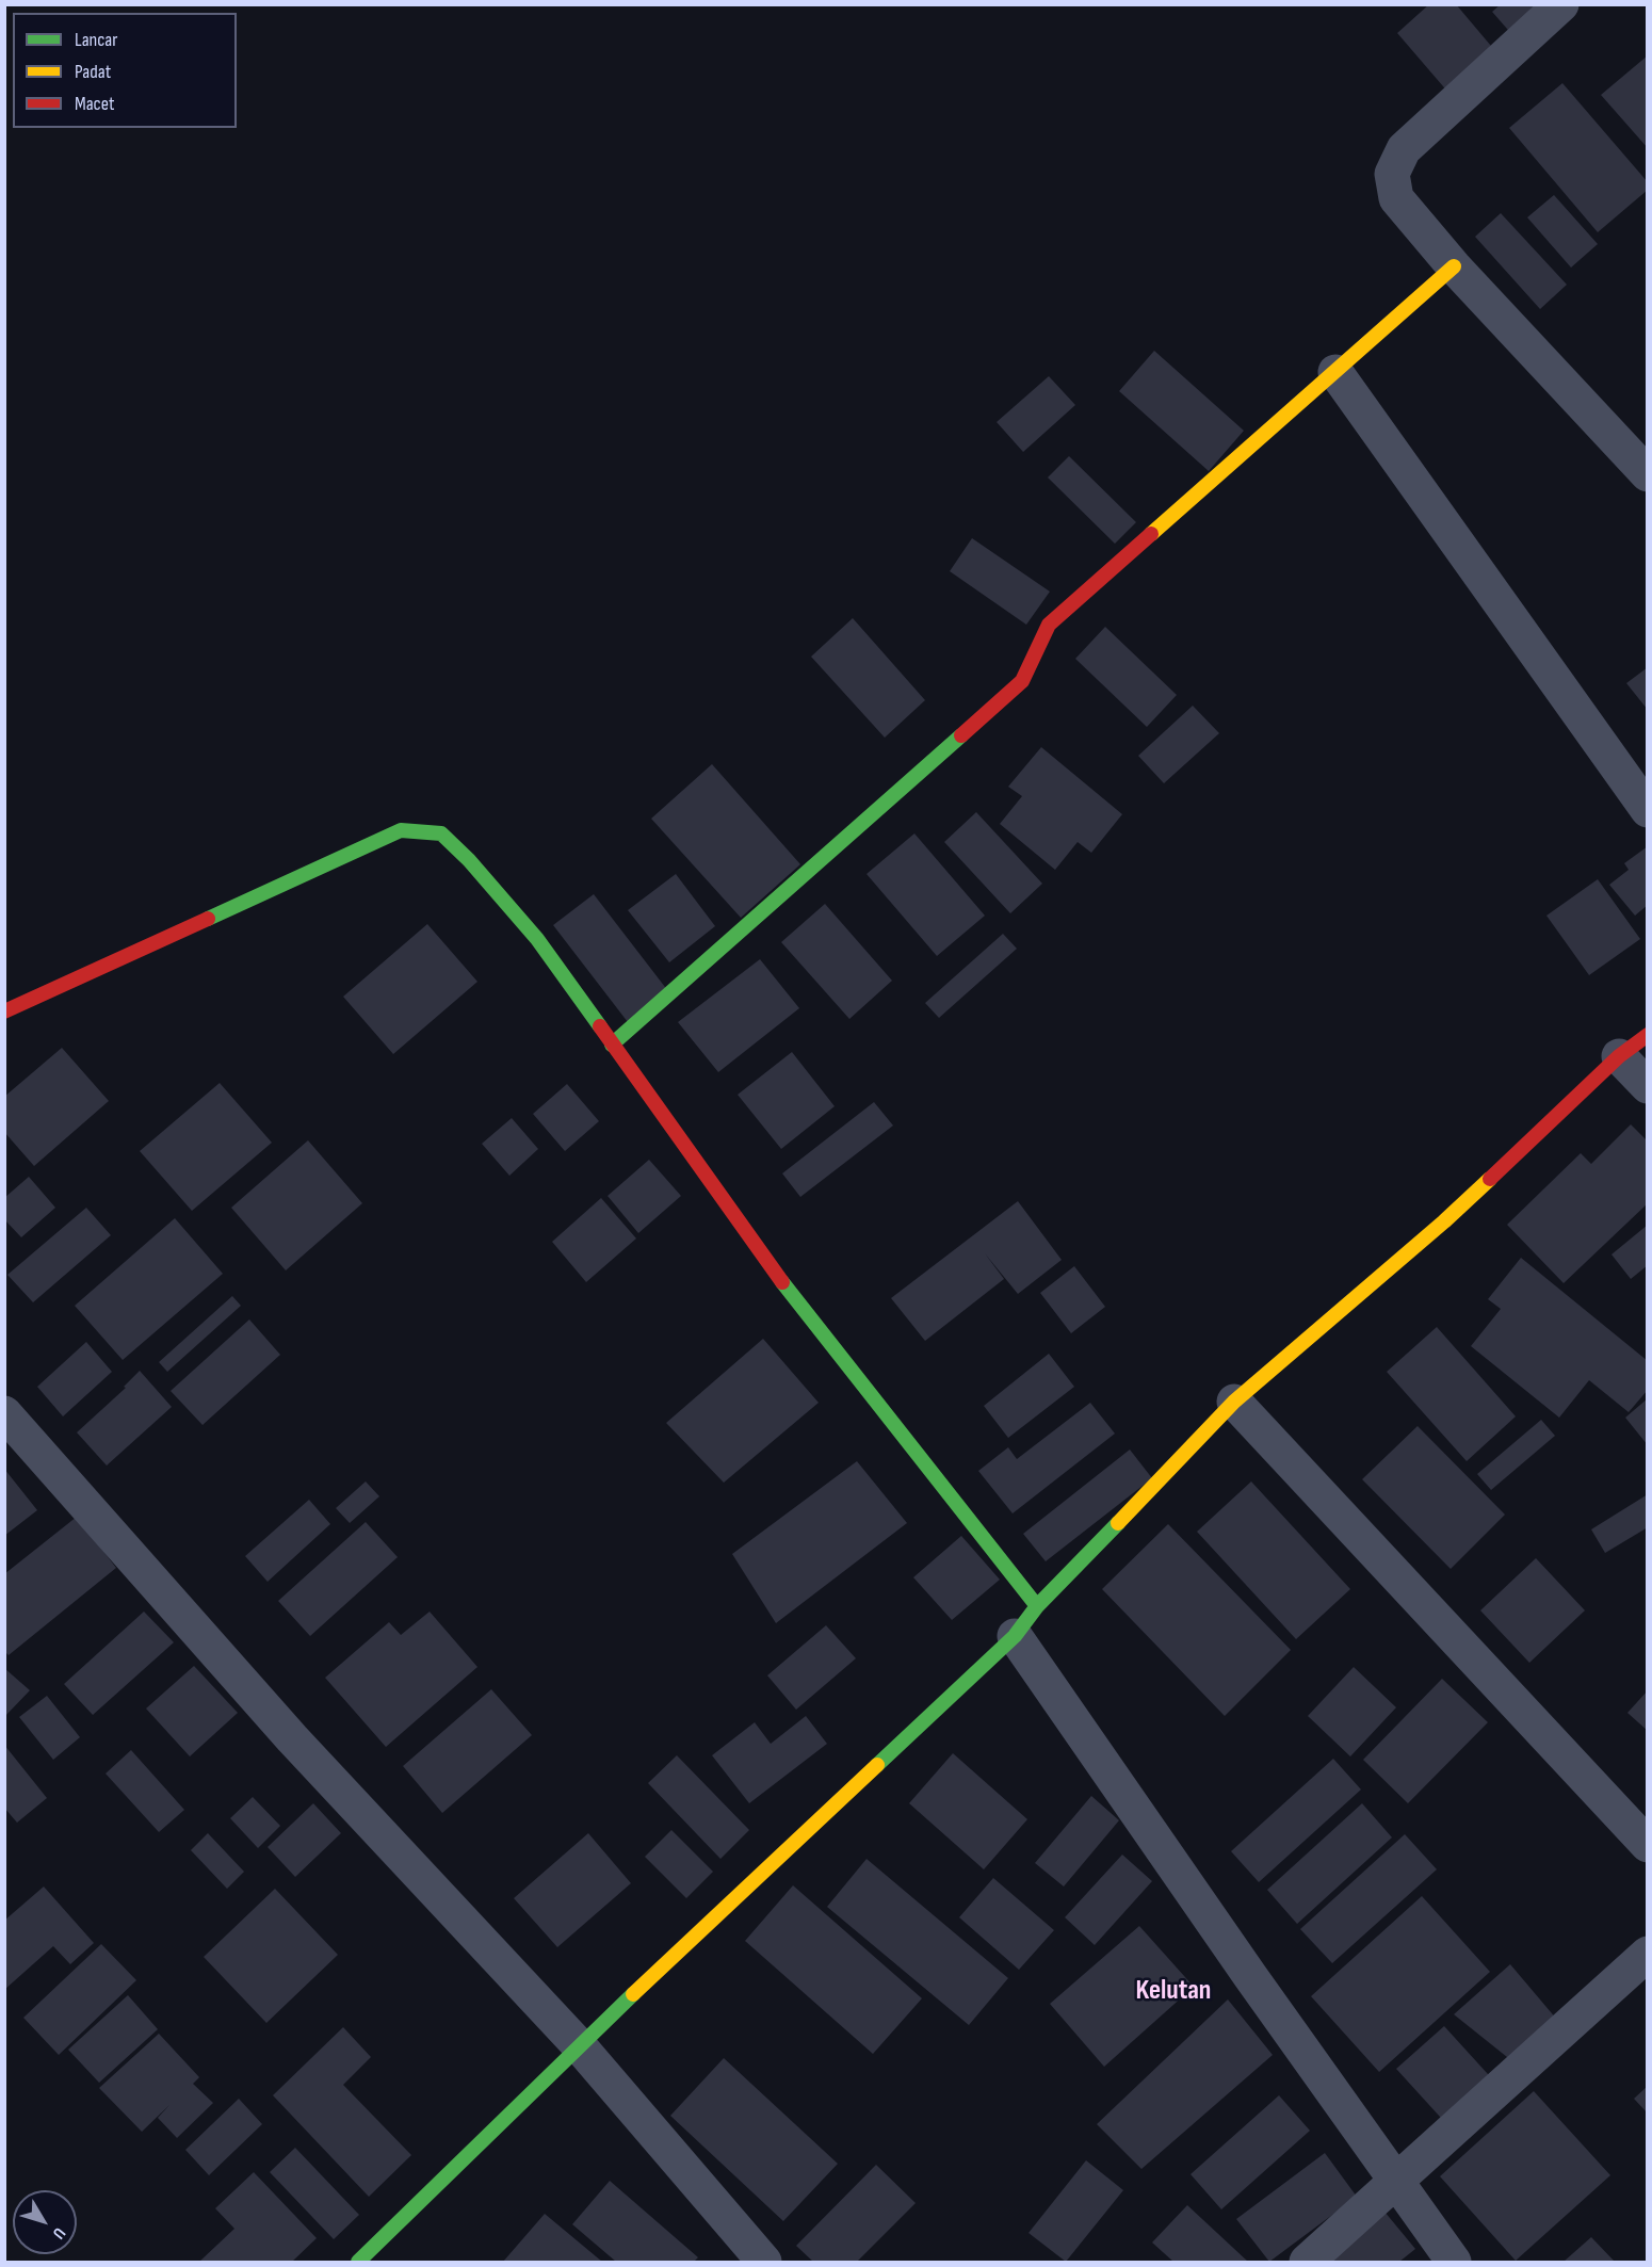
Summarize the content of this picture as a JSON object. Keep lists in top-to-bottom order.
{
  "districts": ["Kelutan"],
  "legend": ["Lancar", "Padat", "Macet"],
  "north": "bottom right"
}
